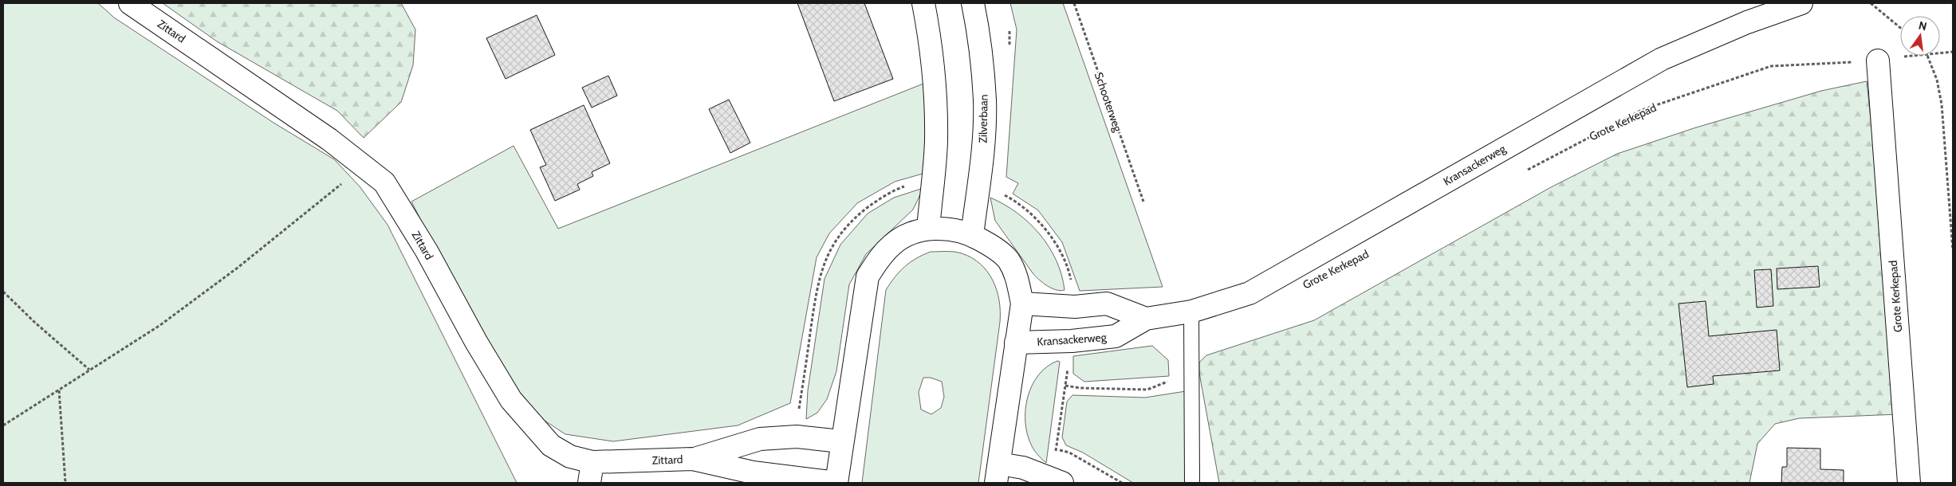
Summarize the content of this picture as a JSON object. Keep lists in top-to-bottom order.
{
  "streets": {
    "street": [
      "Zittard",
      "Zilverbaan",
      "Grote Kerkepad",
      "Kransackerweg"
    ],
    "path": ["Schooterweg"]
  },
  "north": "top"
}
